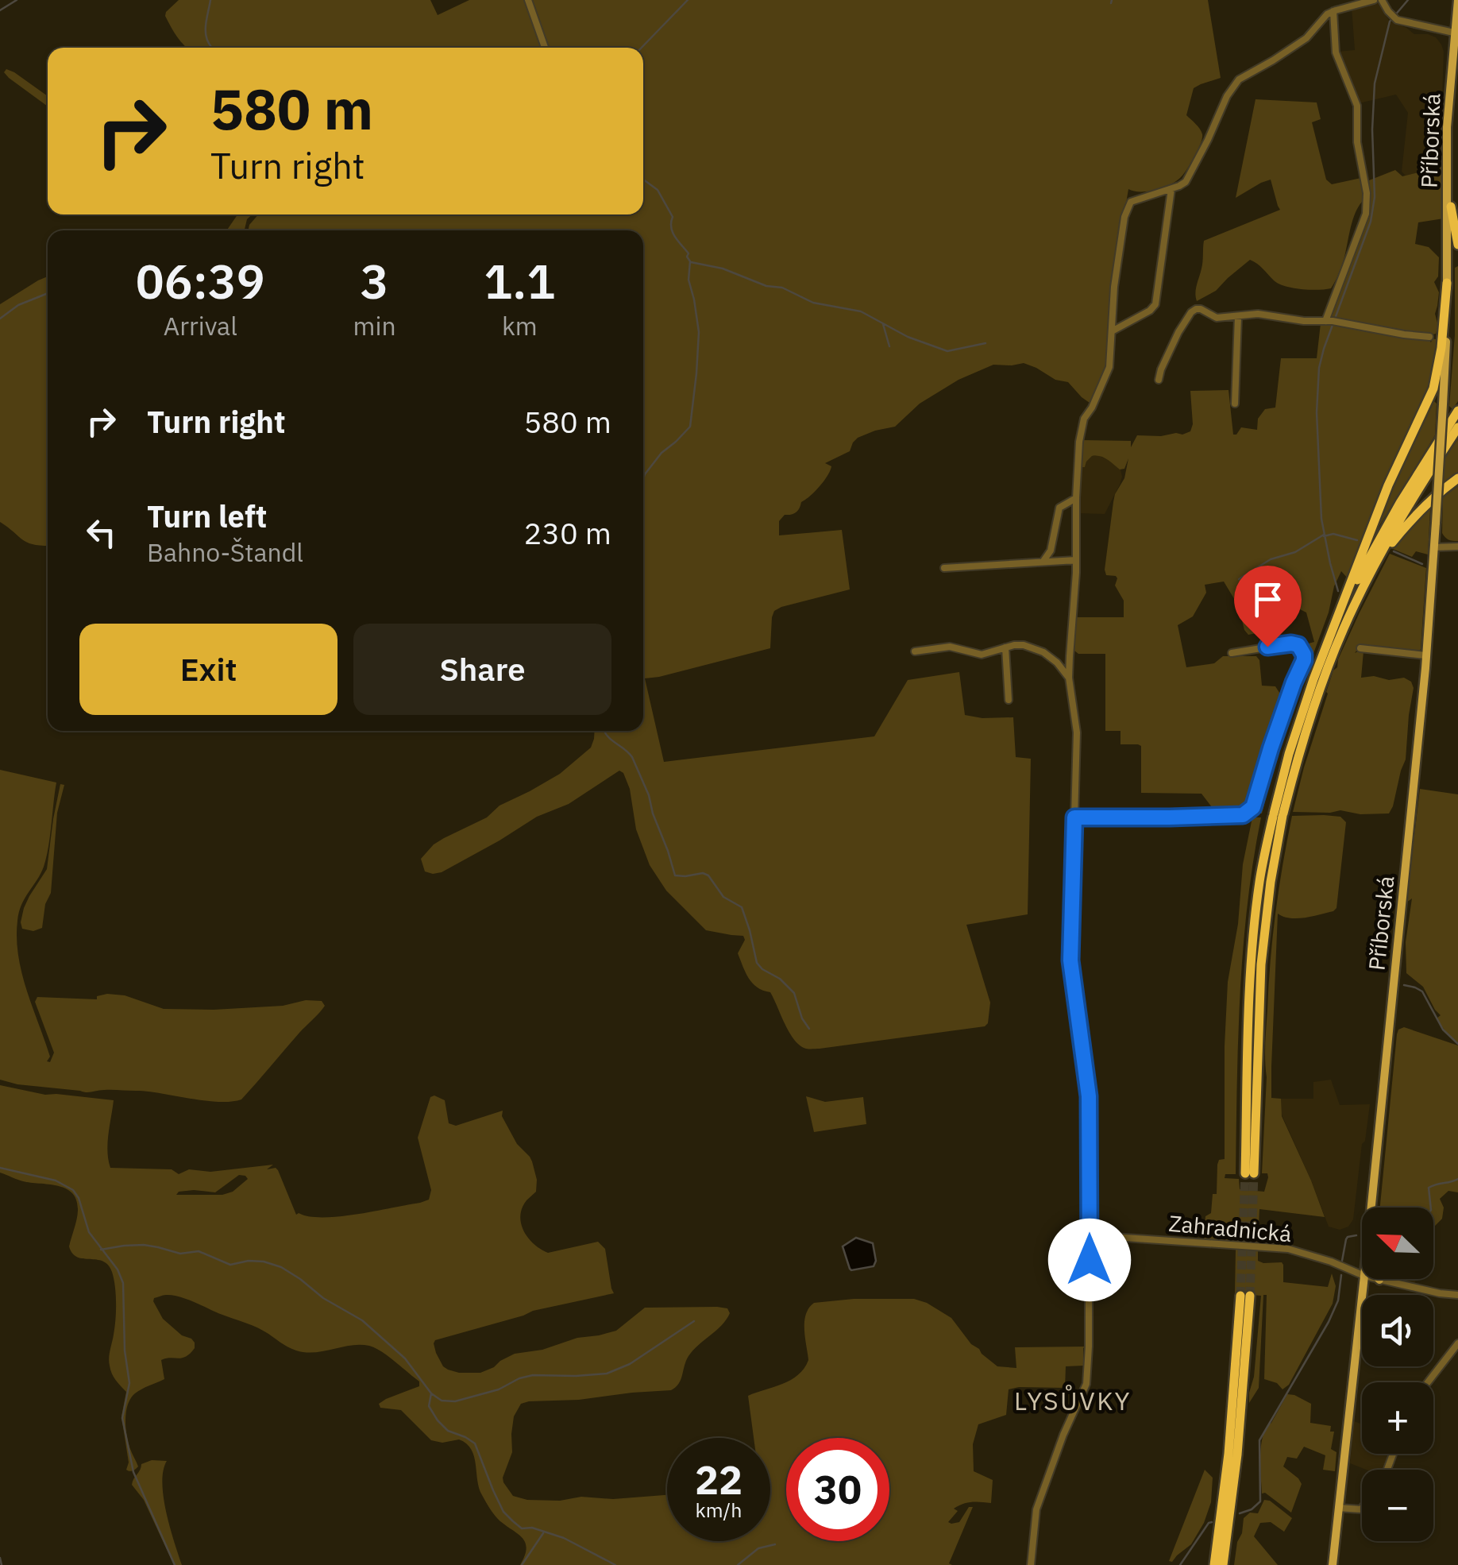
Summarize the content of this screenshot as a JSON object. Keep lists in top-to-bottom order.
{
  "streets": {
    "main road": ["Příborská"],
    "street": ["Zahradnická"]
  },
  "districts": ["LYSŮVKY"],
  "north": "top left",
  "page": {
    "turn": ["580 m", "Turn right"],
    "eta": [
      "06:39",
      "Arrival",
      "3",
      "min",
      "1.1",
      "km"
    ],
    "list": [
      {
        "name": "Turn right",
        "value": "580 m"
      },
      {
        "name": "Turn left",
        "note": "Bahno-Štandl",
        "value": "230 m"
      }
    ],
    "buttons": ["Exit", "Share"],
    "map_buttons": ["+", "−"],
    "speed": "22 km/h",
    "limit": "30"
  }
}
